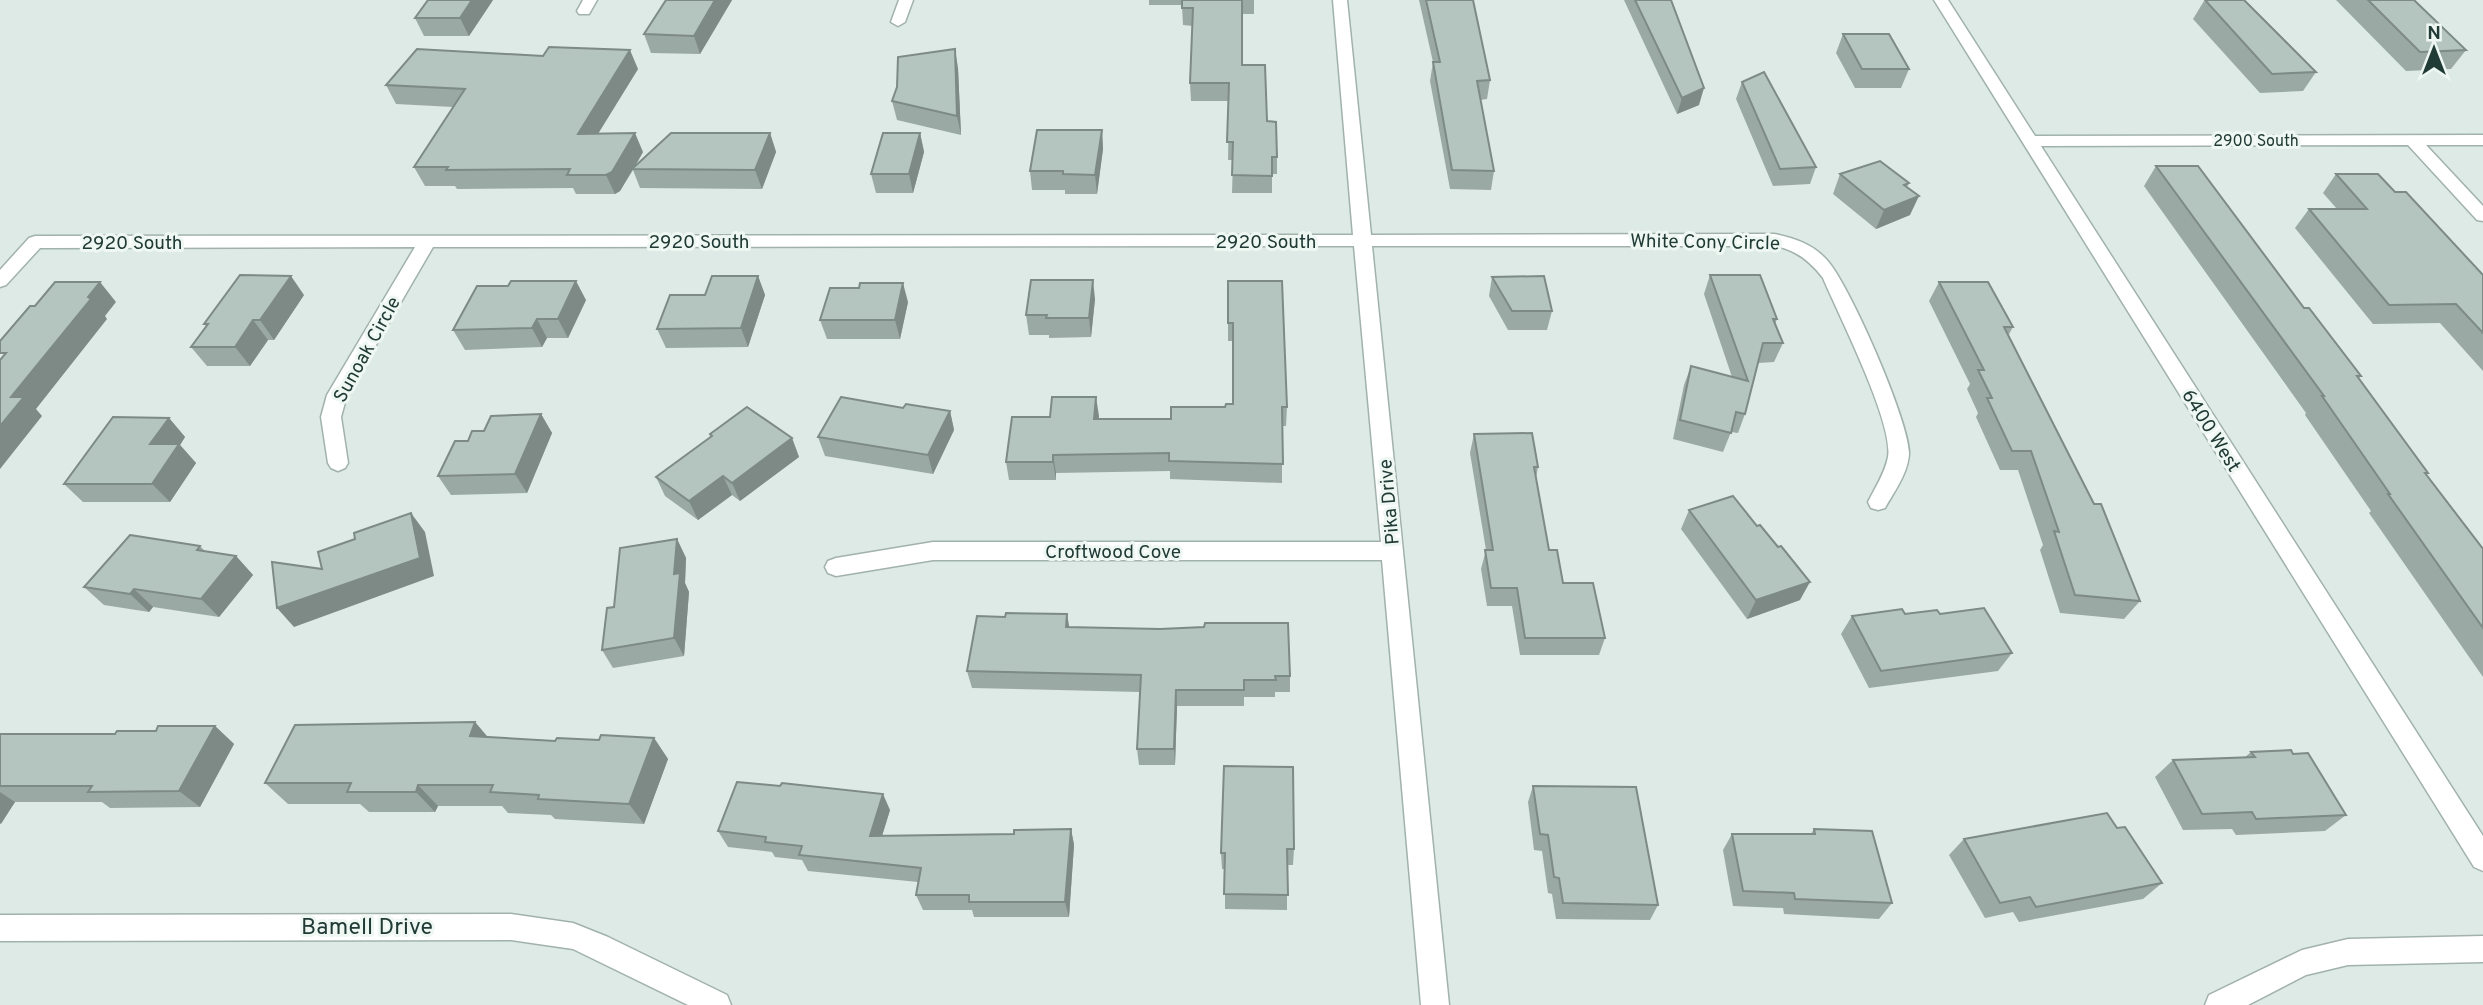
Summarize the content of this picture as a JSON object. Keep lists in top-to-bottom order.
{
  "streets": {
    "street": [
      "2900 South",
      "2920 South",
      "White Cony Circle",
      "Sunoak Circle",
      "6400 West",
      "Pika Drive",
      "Croftwood Cove",
      "Bamell Drive"
    ]
  },
  "crossings": [
    ["2900 South", "6400 West"],
    ["2920 South", "White Cony Circle"],
    ["2920 South", "Sunoak Circle"],
    ["2920 South", "Pika Drive"],
    ["White Cony Circle", "Pika Drive"],
    ["Pika Drive", "Croftwood Cove"]
  ],
  "north": "top"
}
